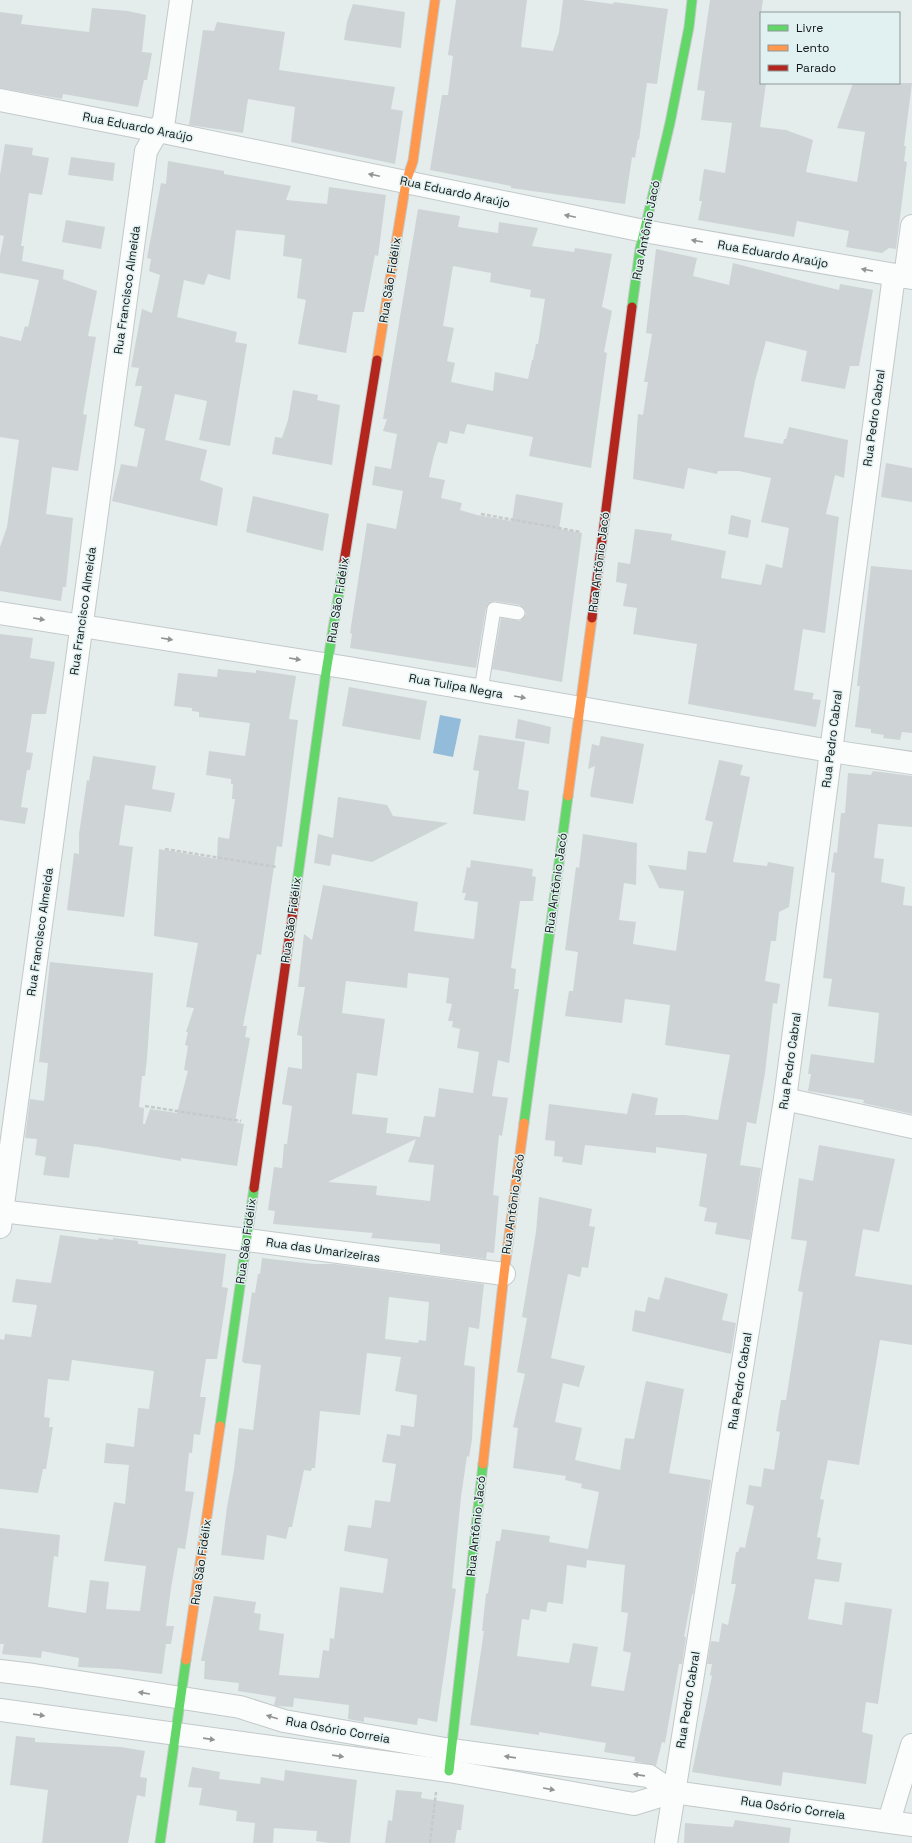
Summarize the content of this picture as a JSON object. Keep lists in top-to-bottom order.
{
  "streets": {
    "street": [
      "Rua Eduardo Araújo",
      "Rua Antônio Jacó",
      "Rua São Fidélix",
      "Rua Francisco Almeida",
      "Rua Pedro Cabral",
      "Rua Tulipa Negra",
      "Rua das Umarizeiras",
      "Rua Osório Correia"
    ]
  },
  "crossings": [
    ["Rua Eduardo Araújo", "Rua Antônio Jacó"],
    ["Rua Eduardo Araújo", "Rua São Fidélix"],
    ["Rua Eduardo Araújo", "Rua Francisco Almeida"],
    ["Rua Eduardo Araújo", "Rua Pedro Cabral"],
    ["Rua Antônio Jacó", "Rua Tulipa Negra"],
    ["Rua Antônio Jacó", "Rua das Umarizeiras"],
    ["Rua Antônio Jacó", "Rua Osório Correia"],
    ["Rua São Fidélix", "Rua Tulipa Negra"],
    ["Rua São Fidélix", "Rua das Umarizeiras"],
    ["Rua São Fidélix", "Rua Osório Correia"],
    ["Rua Francisco Almeida", "Rua Tulipa Negra"],
    ["Rua Francisco Almeida", "Rua das Umarizeiras"],
    ["Rua Pedro Cabral", "Rua Tulipa Negra"],
    ["Rua Pedro Cabral", "Rua Osório Correia"]
  ],
  "one_way": ["Rua Eduardo Araújo", "Rua Tulipa Negra"],
  "legend": ["Livre", "Lento", "Parado"]
}
